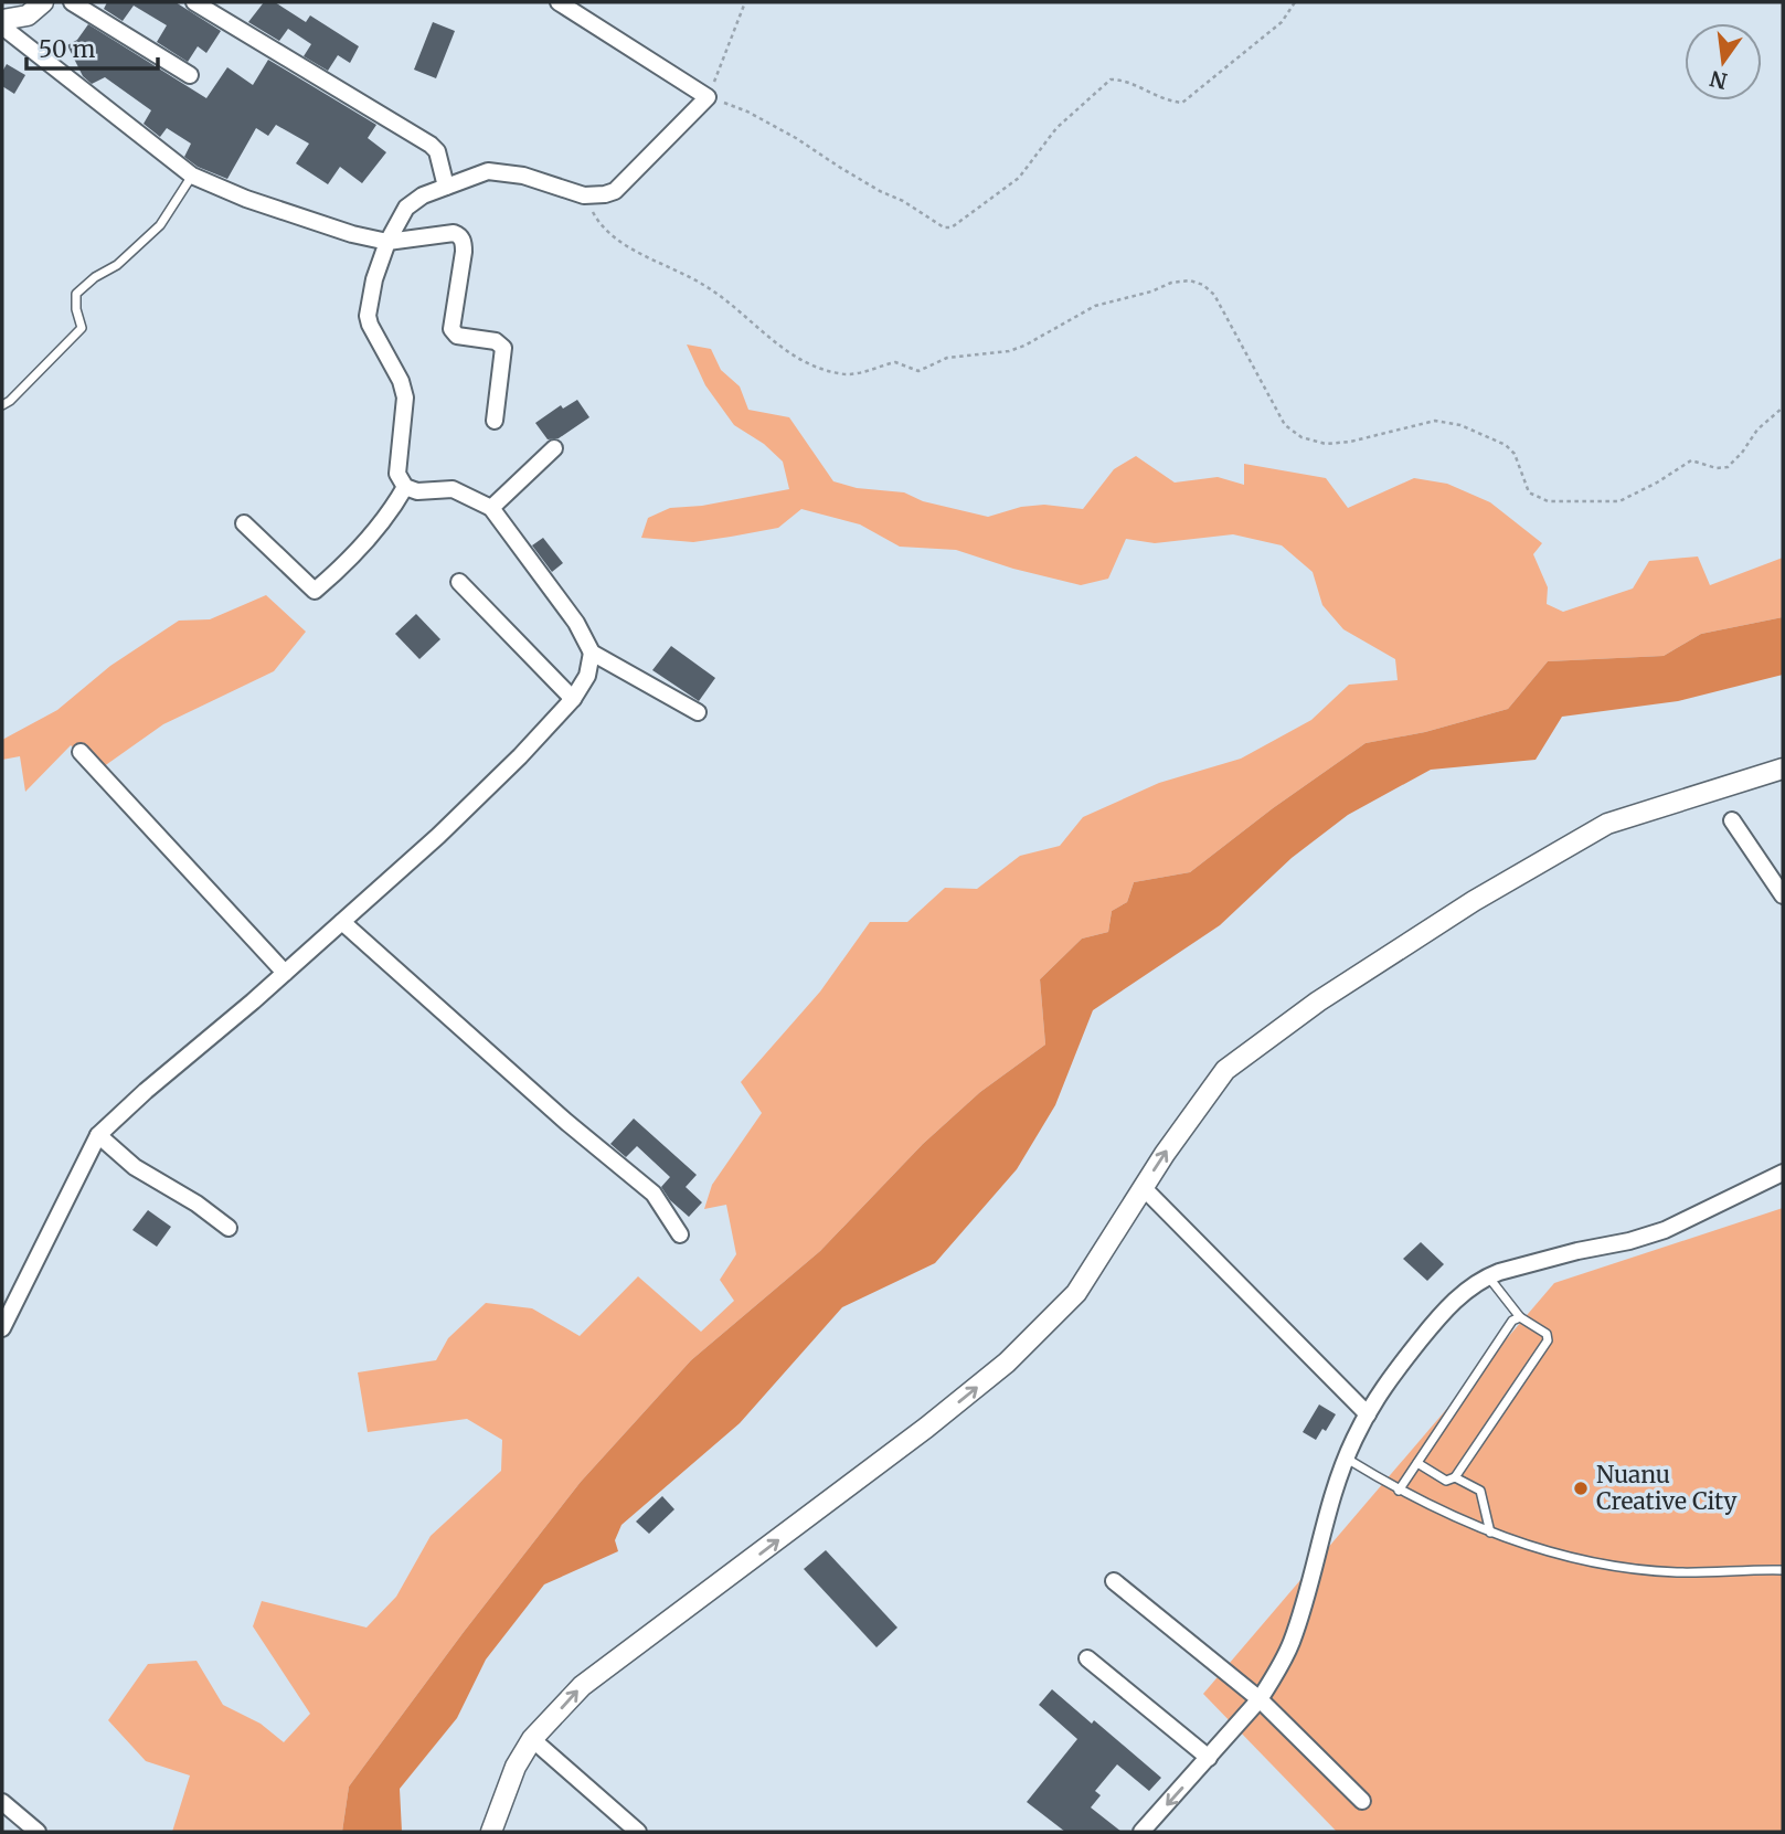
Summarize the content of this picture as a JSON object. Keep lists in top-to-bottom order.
{
  "places": ["Nuanu Creative City"],
  "scale_bar": "50 m",
  "north": "bottom"
}
